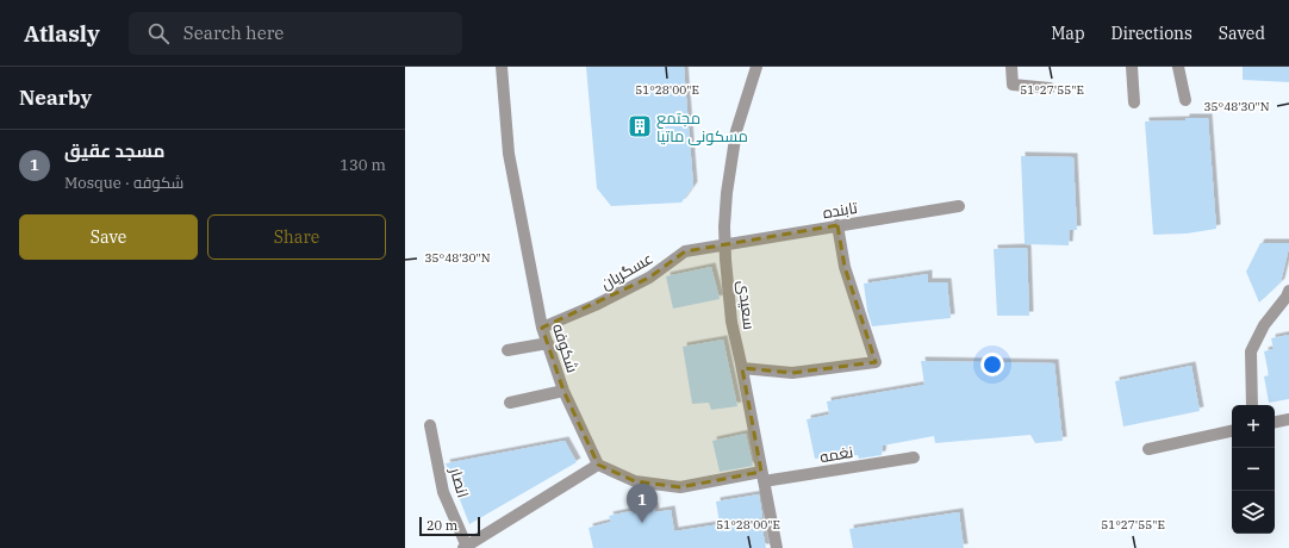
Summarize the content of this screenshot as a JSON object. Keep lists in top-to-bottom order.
{
  "streets": {
    "street": [
      "تابنده",
      "عسگریان",
      "سعیدی",
      "شکوفه",
      "نغمه",
      "انصار"
    ]
  },
  "crossings": [
    ["تابنده", "عسگریان"],
    ["تابنده", "سعیدی"],
    ["عسگریان", "سعیدی"],
    ["عسگریان", "شکوفه"],
    ["سعیدی", "نغمه"]
  ],
  "places": {
    "building": ["مجتمع مسکونی ماتیا"]
  },
  "scale_bar": "20 m",
  "page": {
    "header": "Atlasly",
    "search": "Search here",
    "nav": ["Map", "Directions", "Saved"],
    "heading": "Nearby",
    "list": [
      {
        "mark": "1",
        "name": "مسجد عقیق",
        "note": "Mosque · شکوفه",
        "value": "130 m"
      }
    ],
    "buttons": ["Save", "Share"],
    "map_buttons": ["+", "−"],
    "pins": "1",
    "scale": "20 m"
  },
  "coordinates": ["51°28'00\"E", "51°27'55\"E", "35°48'30\"N"]
}
